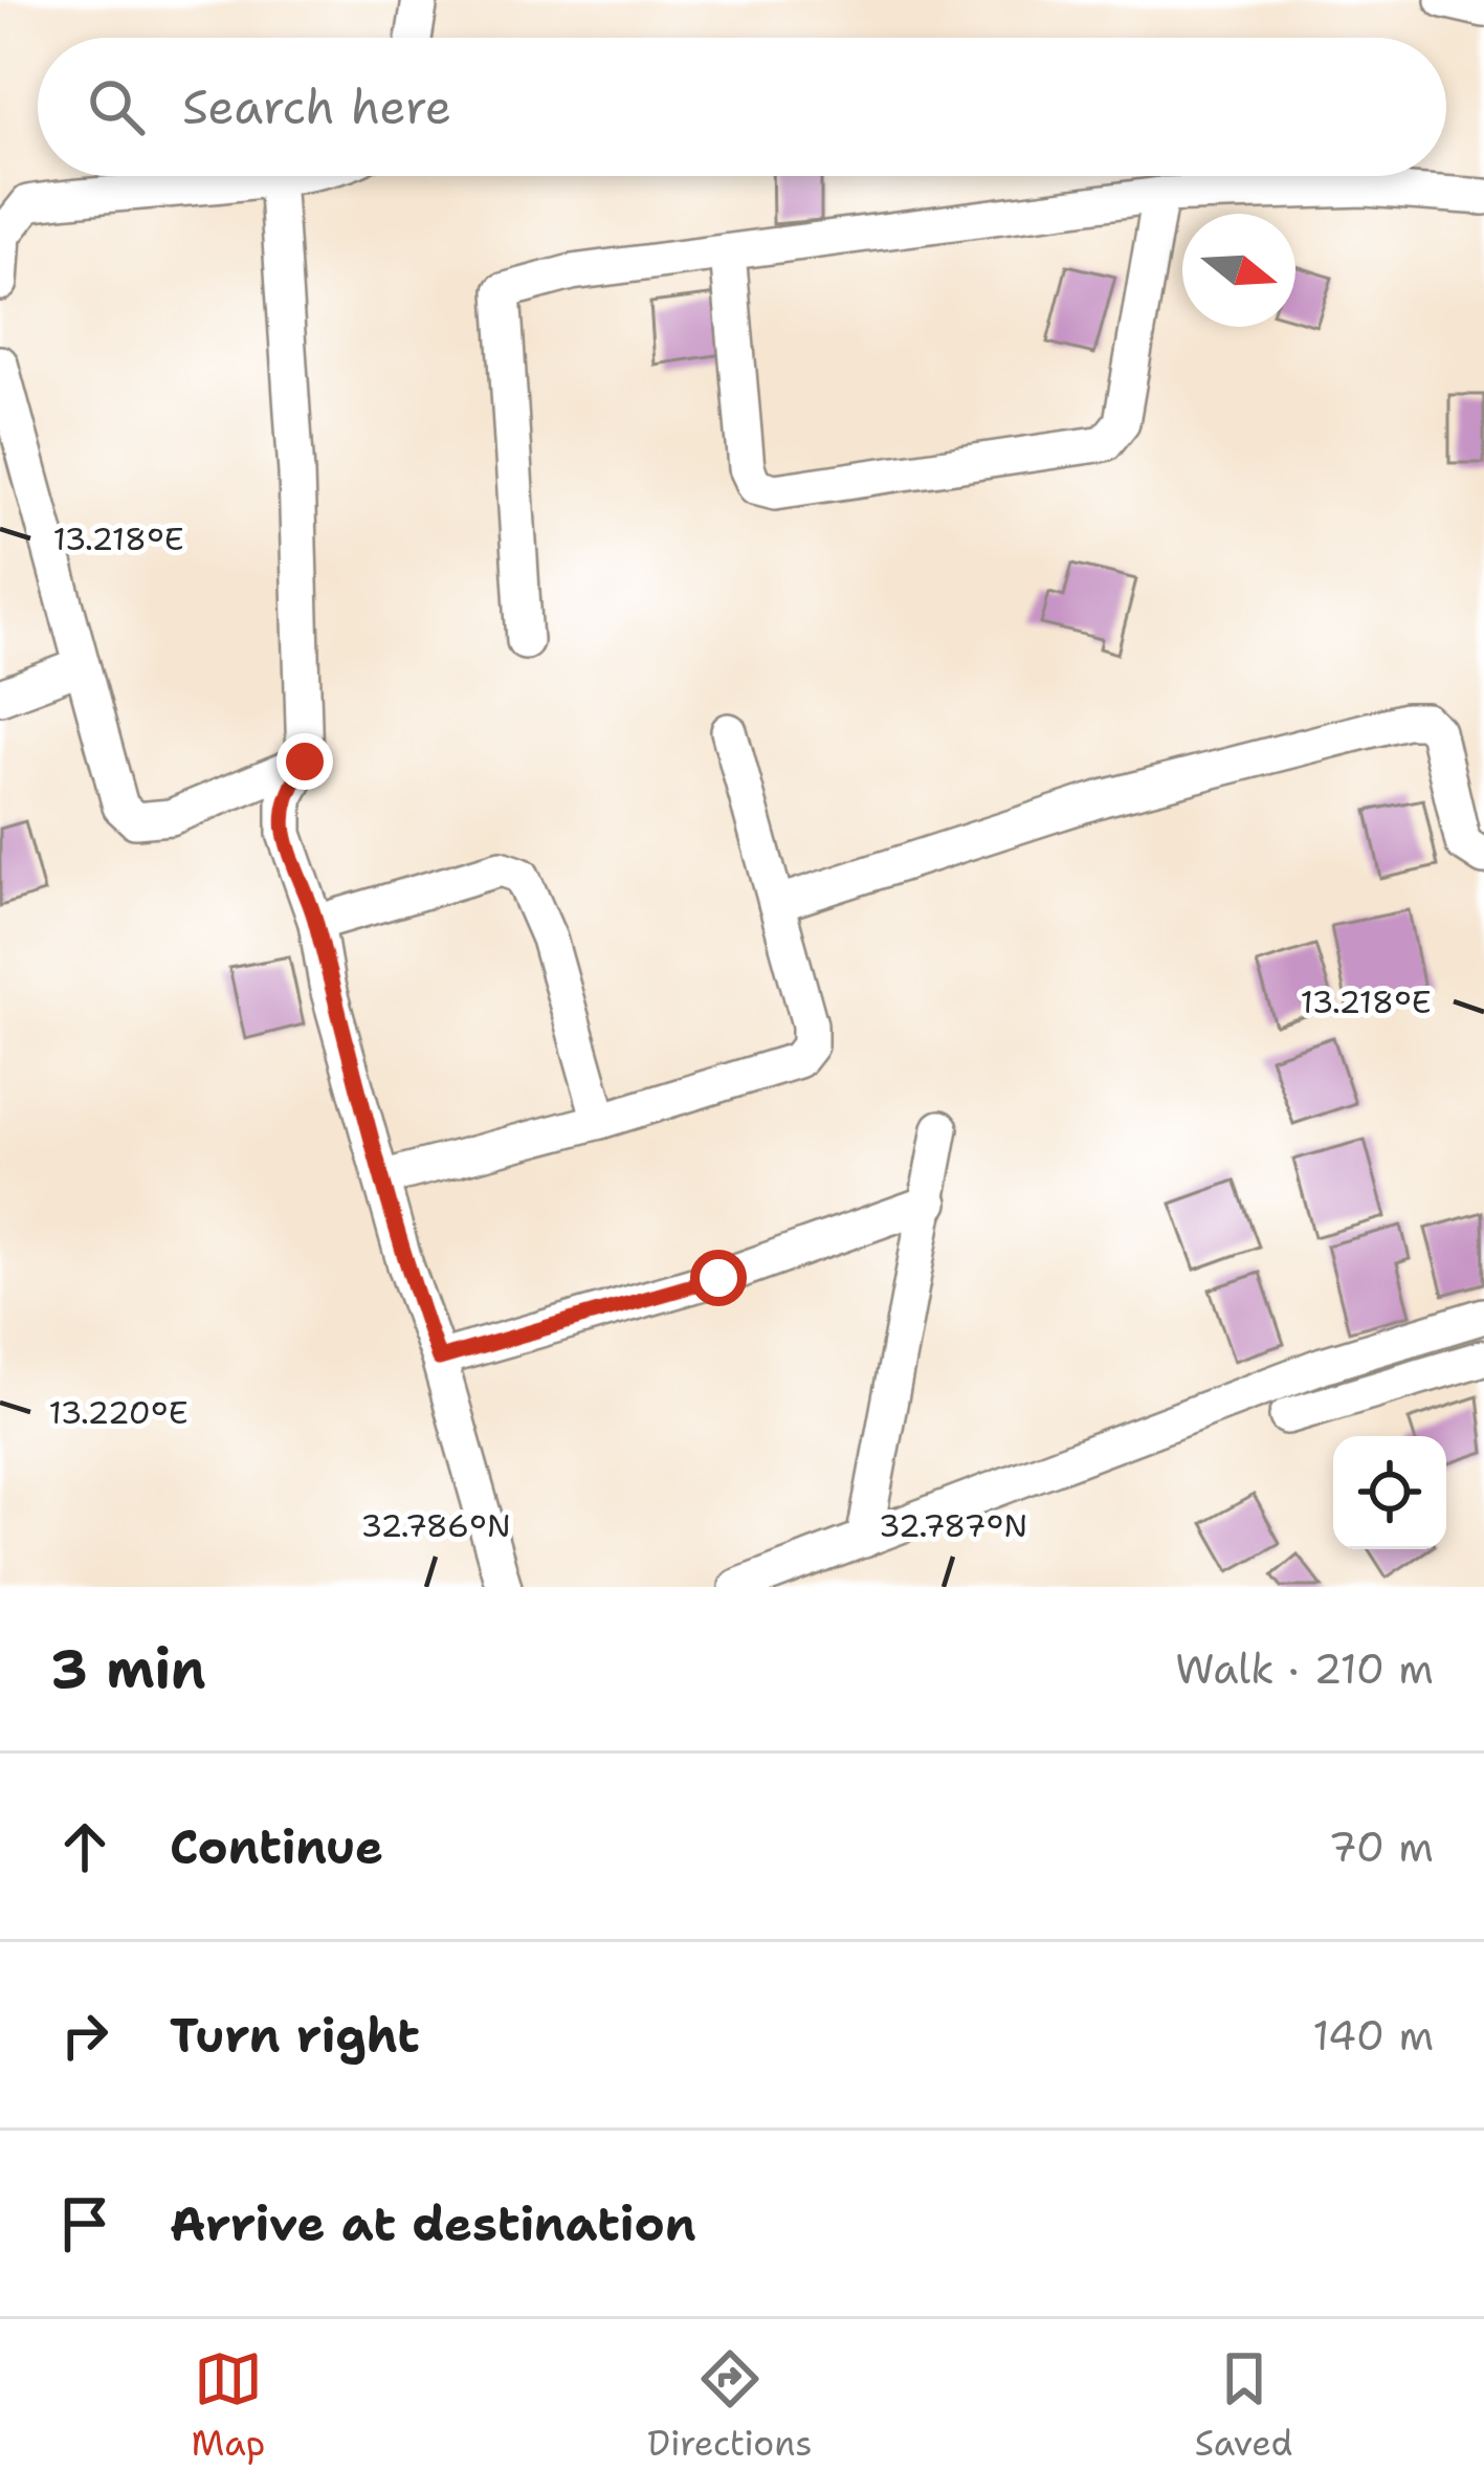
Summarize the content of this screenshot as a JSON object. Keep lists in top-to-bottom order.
{
  "north": "right",
  "page": {
    "search": "Search here",
    "heading": ["3 min", "Walk · 210 m"],
    "list": [
      ["Continue", "70 m"],
      ["Turn right", "140 m"],
      "Arrive at destination"
    ],
    "nav": ["Map", "Directions", "Saved"]
  },
  "coordinates": [
    "13.218°E",
    "13.220°E",
    "32.786°N",
    "32.787°N"
  ]
}
